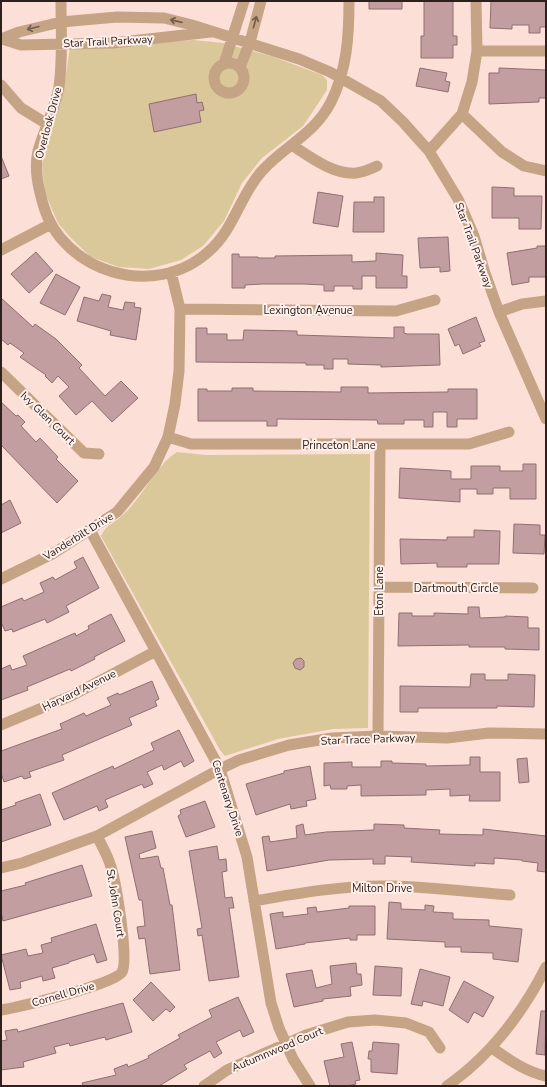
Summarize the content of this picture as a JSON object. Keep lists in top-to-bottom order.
{
  "streets": {
    "street": [
      "Star Trail Parkway",
      "Overlook Drive",
      "Lexington Avenue",
      "Ivy Glen Court",
      "Princeton Lane",
      "Vanderbilt Drive",
      "Dartmouth Circle",
      "Eton Lane",
      "Harvard Avenue",
      "Star Trace Parkway",
      "Centenary Drive",
      "Milton Drive",
      "St. John Court",
      "Cornell Drive",
      "Autumnwood Court"
    ]
  },
  "crossings": [
    ["Star Trail Parkway", "Overlook Drive"],
    ["Overlook Drive", "Vanderbilt Drive"],
    ["Lexington Avenue", "Vanderbilt Drive"],
    ["Princeton Lane", "Vanderbilt Drive"],
    ["Princeton Lane", "Eton Lane"],
    ["Vanderbilt Drive", "Centenary Drive"],
    ["Dartmouth Circle", "Eton Lane"],
    ["Eton Lane", "Star Trace Parkway"],
    ["Harvard Avenue", "Centenary Drive"],
    ["Star Trace Parkway", "Centenary Drive"],
    ["Star Trace Parkway", "St. John Court"],
    ["Centenary Drive", "Milton Drive"],
    ["Centenary Drive", "Autumnwood Court"],
    ["St. John Court", "Cornell Drive"]
  ]
}
